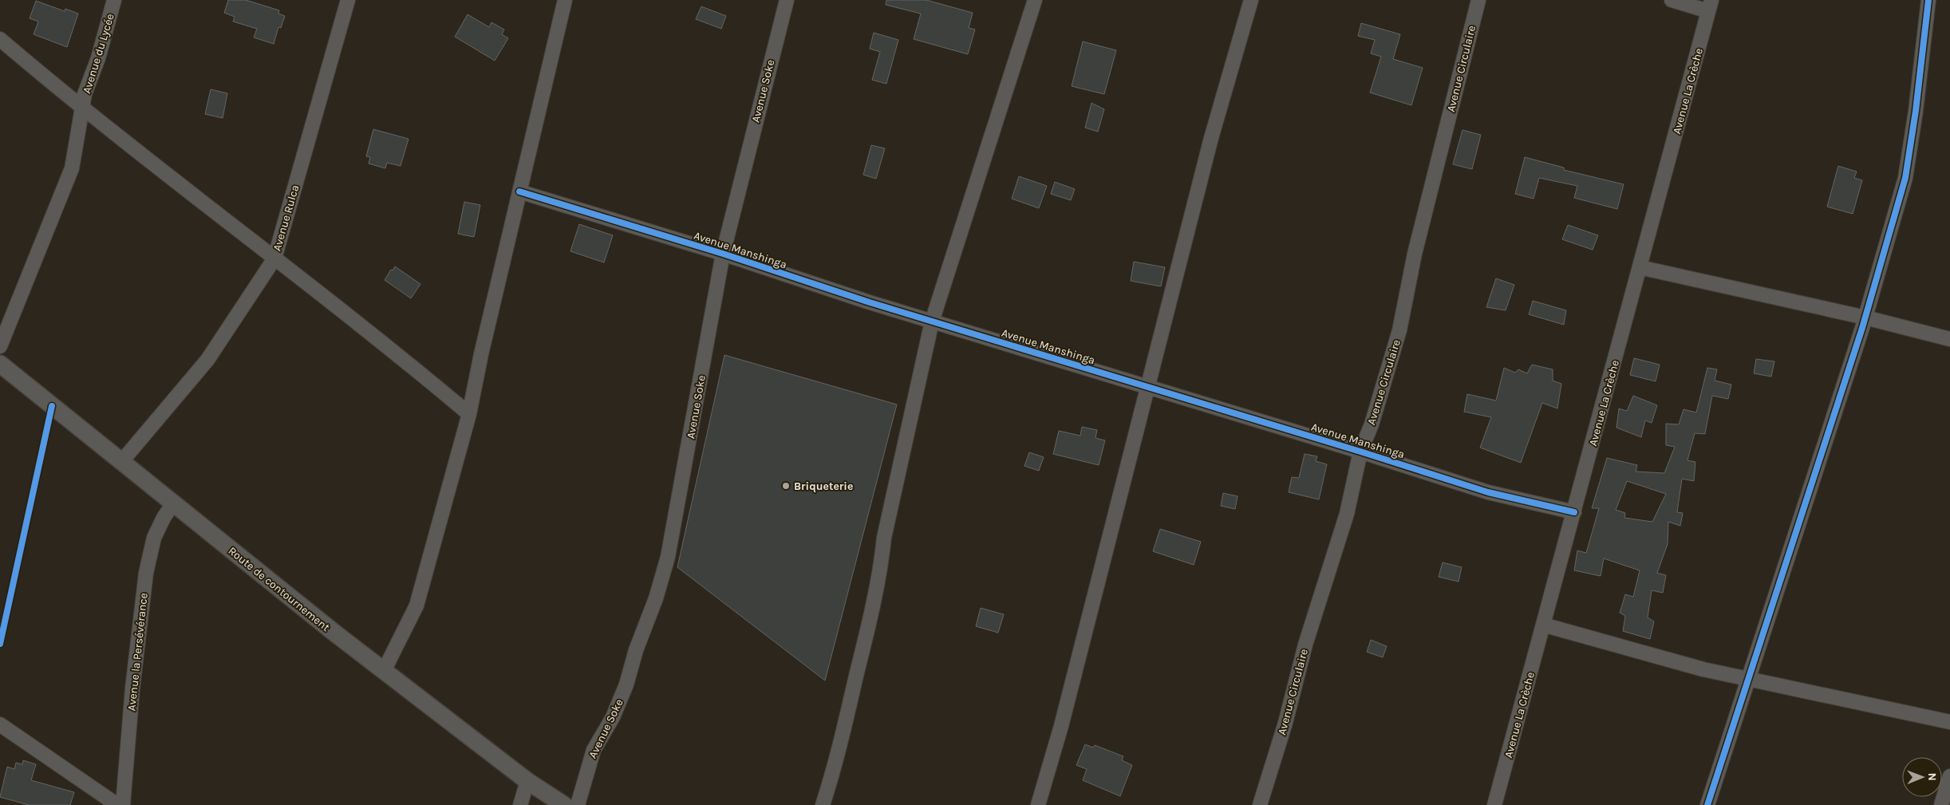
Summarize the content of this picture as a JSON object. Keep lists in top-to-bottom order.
{
  "streets": {
    "street": [
      "Avenue du Lycée",
      "Avenue Circulaire",
      "Avenue Soke",
      "Avenue La Crèche",
      "Avenue Rulca",
      "Avenue Manshinga",
      "Route de contournement",
      "Avenue la Persévérance"
    ]
  },
  "crossings": [
    ["Avenue Circulaire", "Avenue Manshinga"],
    ["Avenue Soke", "Avenue Manshinga"],
    ["Avenue La Crèche", "Avenue Manshinga"],
    ["Avenue Rulca", "Route de contournement"],
    ["Route de contournement", "Avenue la Persévérance"]
  ],
  "places": ["Briqueterie"],
  "north": "right"
}
